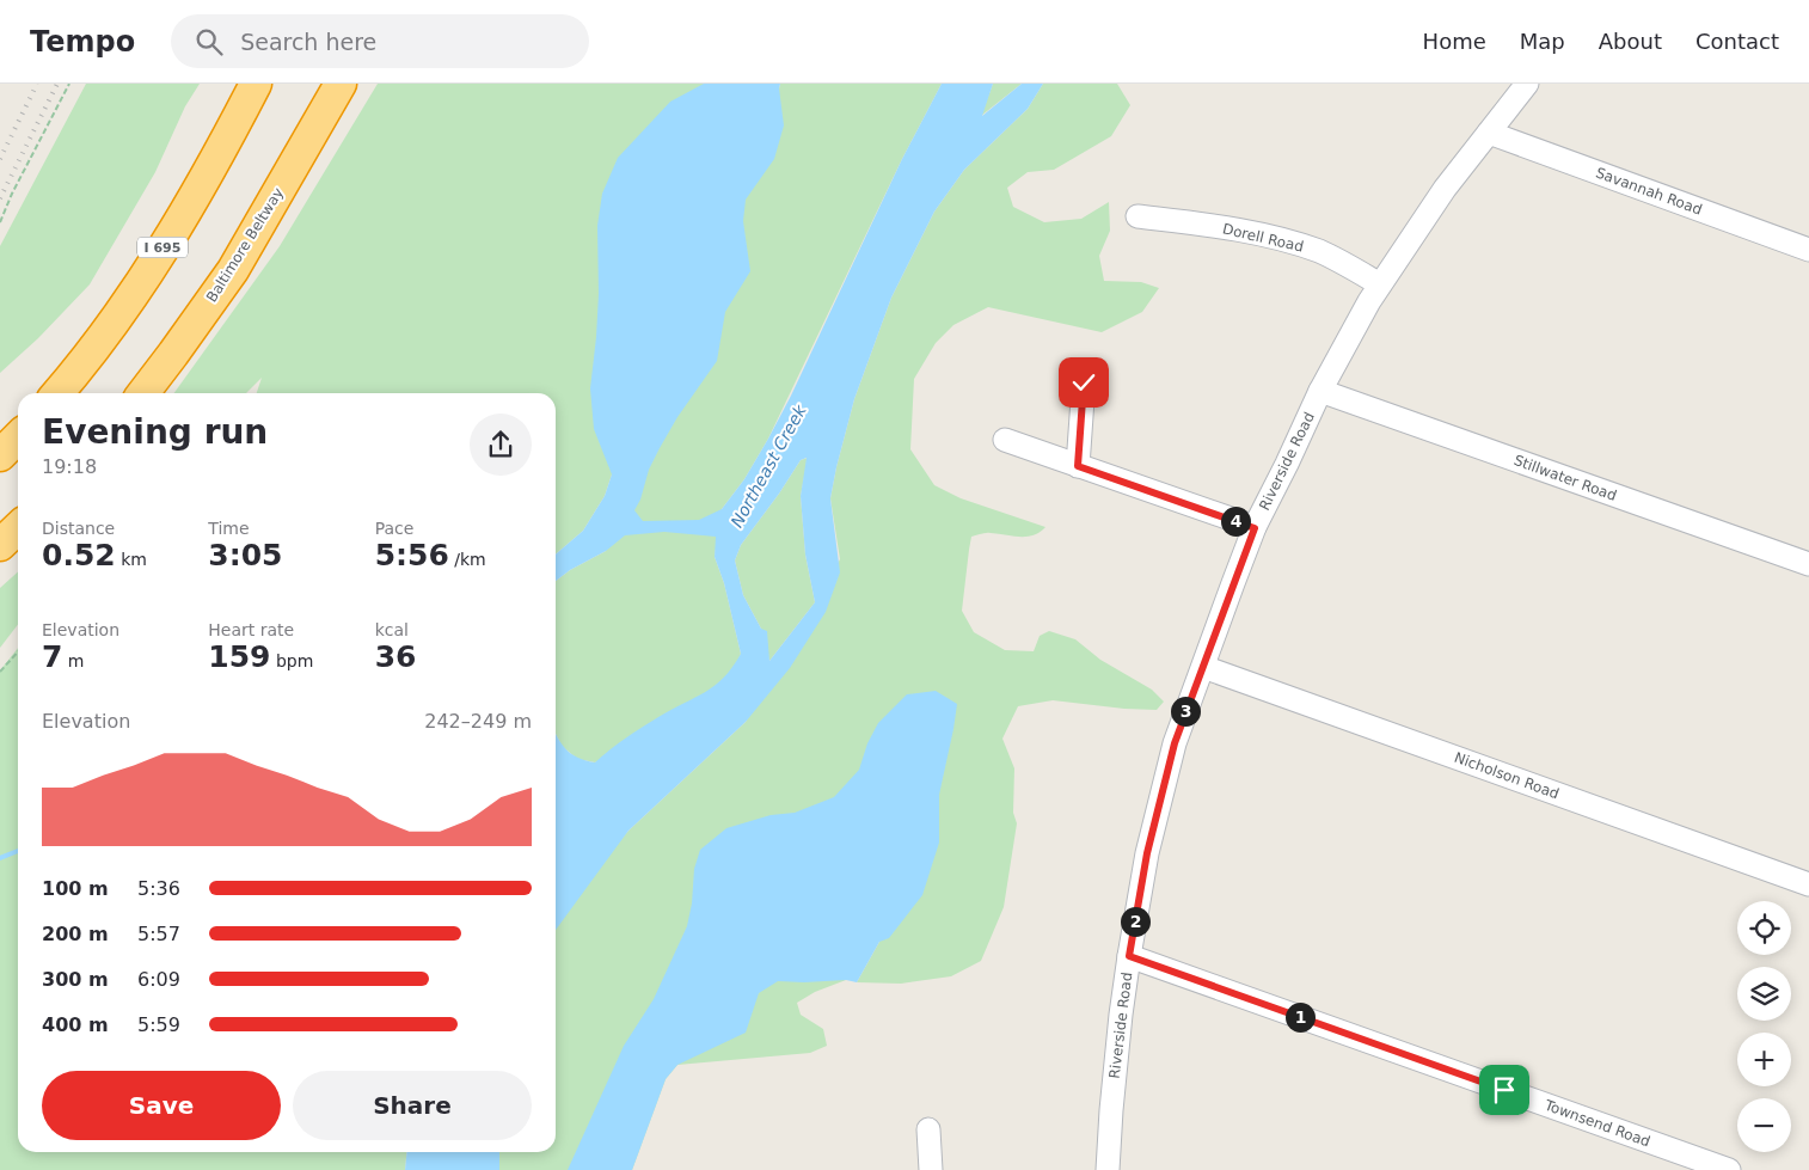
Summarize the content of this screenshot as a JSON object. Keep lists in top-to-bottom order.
{
  "streets": {
    "highway": ["Baltimore Beltway", "I 695"],
    "street": [
      "Savannah Road",
      "Dorell Road",
      "Riverside Road",
      "Stillwater Road",
      "Nicholson Road",
      "Townsend Road"
    ]
  },
  "crossings": [
    ["Savannah Road", "Riverside Road"],
    ["Dorell Road", "Riverside Road"],
    ["Riverside Road", "Stillwater Road"],
    ["Riverside Road", "Nicholson Road"],
    ["Riverside Road", "Townsend Road"]
  ],
  "water": ["Northeast Creek"],
  "page": {
    "header": "Tempo",
    "search": "Search here",
    "nav": [
      "Home",
      "Map",
      "About",
      "Contact"
    ],
    "heading": ["Evening run", "19:18"],
    "stats": [
      ["Distance", "0.52 km"],
      ["Time", "3:05"],
      ["Pace", "5:56 /km"],
      ["Elevation", "7 m"],
      ["Heart rate", "159 bpm"],
      ["kcal", "36"]
    ],
    "pins": [
      "4",
      "3",
      "2",
      "1"
    ],
    "chart": ["Elevation", "242–249 m"],
    "list": [
      {
        "name": "100 m",
        "note": "5:36"
      },
      {
        "name": "200 m",
        "note": "5:57"
      },
      {
        "name": "300 m",
        "note": "6:09"
      },
      {
        "name": "400 m",
        "note": "5:59"
      }
    ],
    "map_buttons": ["+", "−"],
    "buttons": ["Save", "Share"]
  }
}
